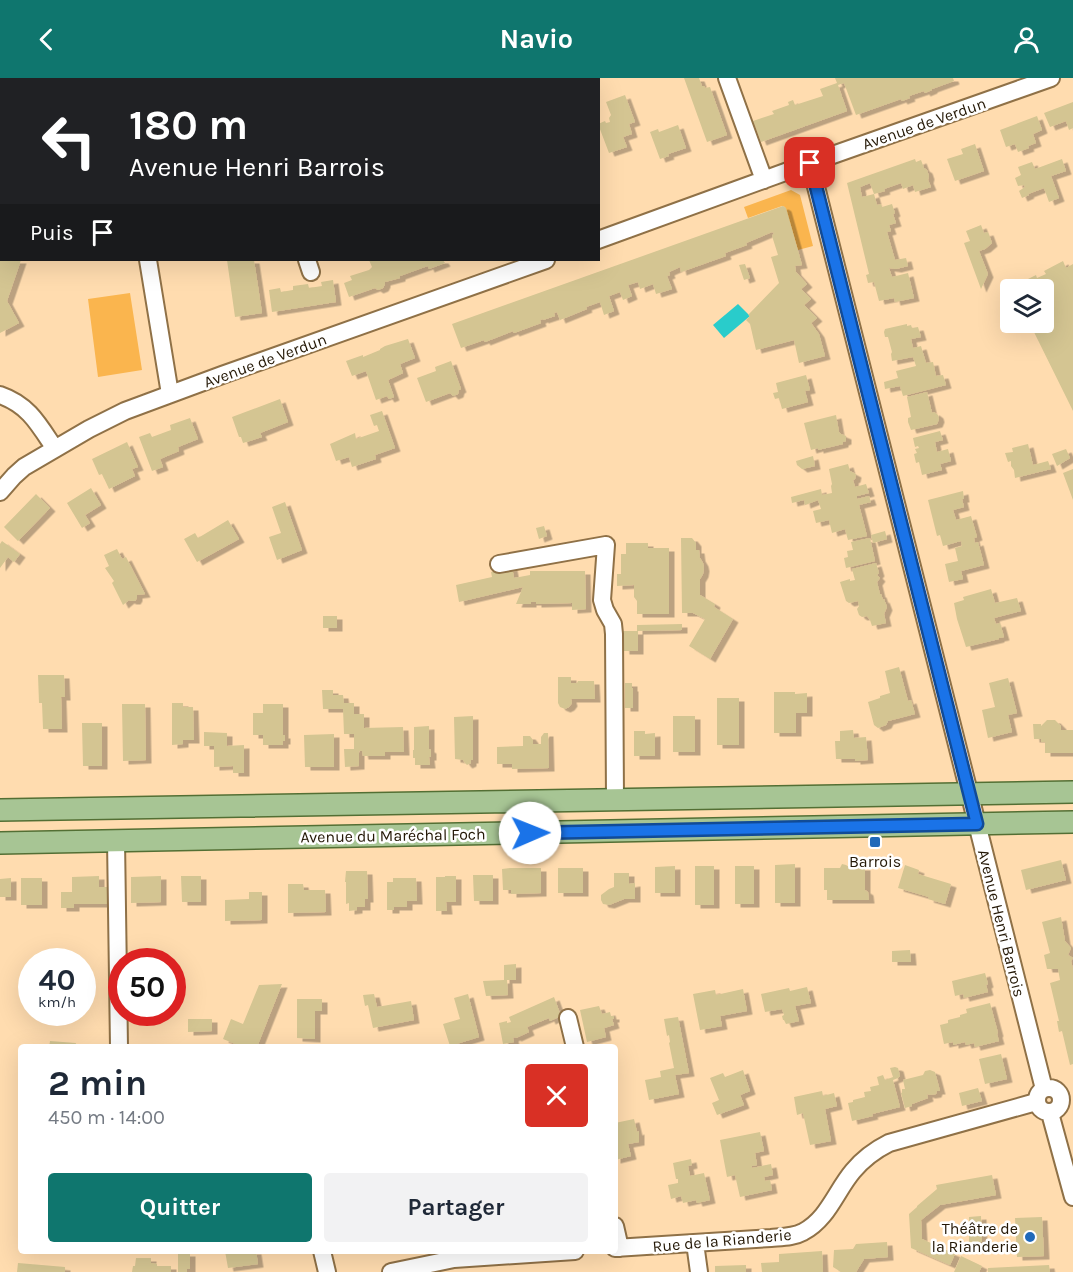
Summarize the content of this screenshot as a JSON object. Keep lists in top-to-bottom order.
{
  "streets": {
    "main road": ["Avenue du Maréchal Foch"],
    "street": ["Avenue de Verdun", "Avenue Henri Barrois", "Rue de la Rianderie"]
  },
  "crossings": [
    ["Avenue de Verdun", "Avenue Henri Barrois"],
    ["Avenue du Maréchal Foch", "Avenue Henri Barrois"],
    ["Avenue Henri Barrois", "Rue de la Rianderie"]
  ],
  "places": {
    "transit": ["Barrois"],
    "other": ["Théâtre de la Rianderie"]
  },
  "page": {
    "header": "Navio",
    "turn": ["180 m", "Avenue Henri Barrois"],
    "then": "Puis",
    "speed": "40 km/h",
    "limit": "50",
    "heading": ["2 min", "450 m · 14:00"],
    "buttons": ["Quitter", "Partager"]
  }
}
